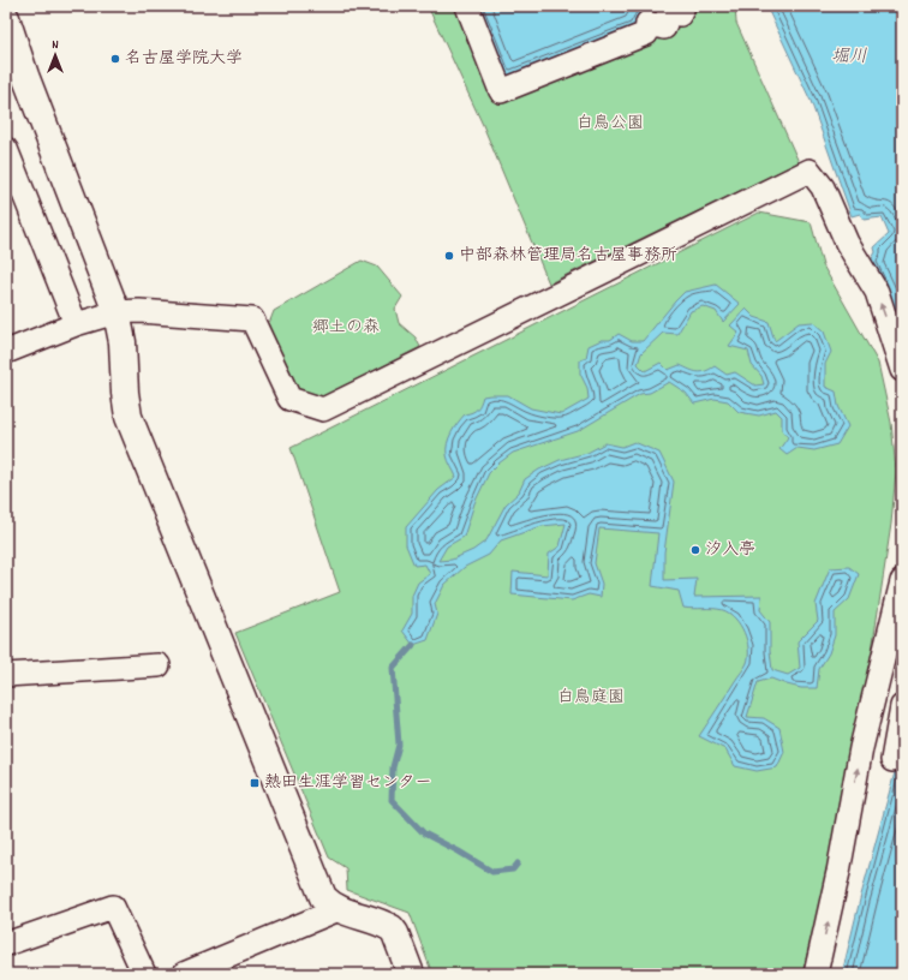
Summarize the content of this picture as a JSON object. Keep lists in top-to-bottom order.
{
  "water": ["堀川"],
  "parks": ["白鳥公園", "郷土の森", "白鳥庭園"],
  "places": {
    "other": ["名古屋学院大学", "中部森林管理局名古屋事務所", "汐入亭"],
    "transit": ["熱田生涯学習センター"]
  },
  "north": "top"
}
